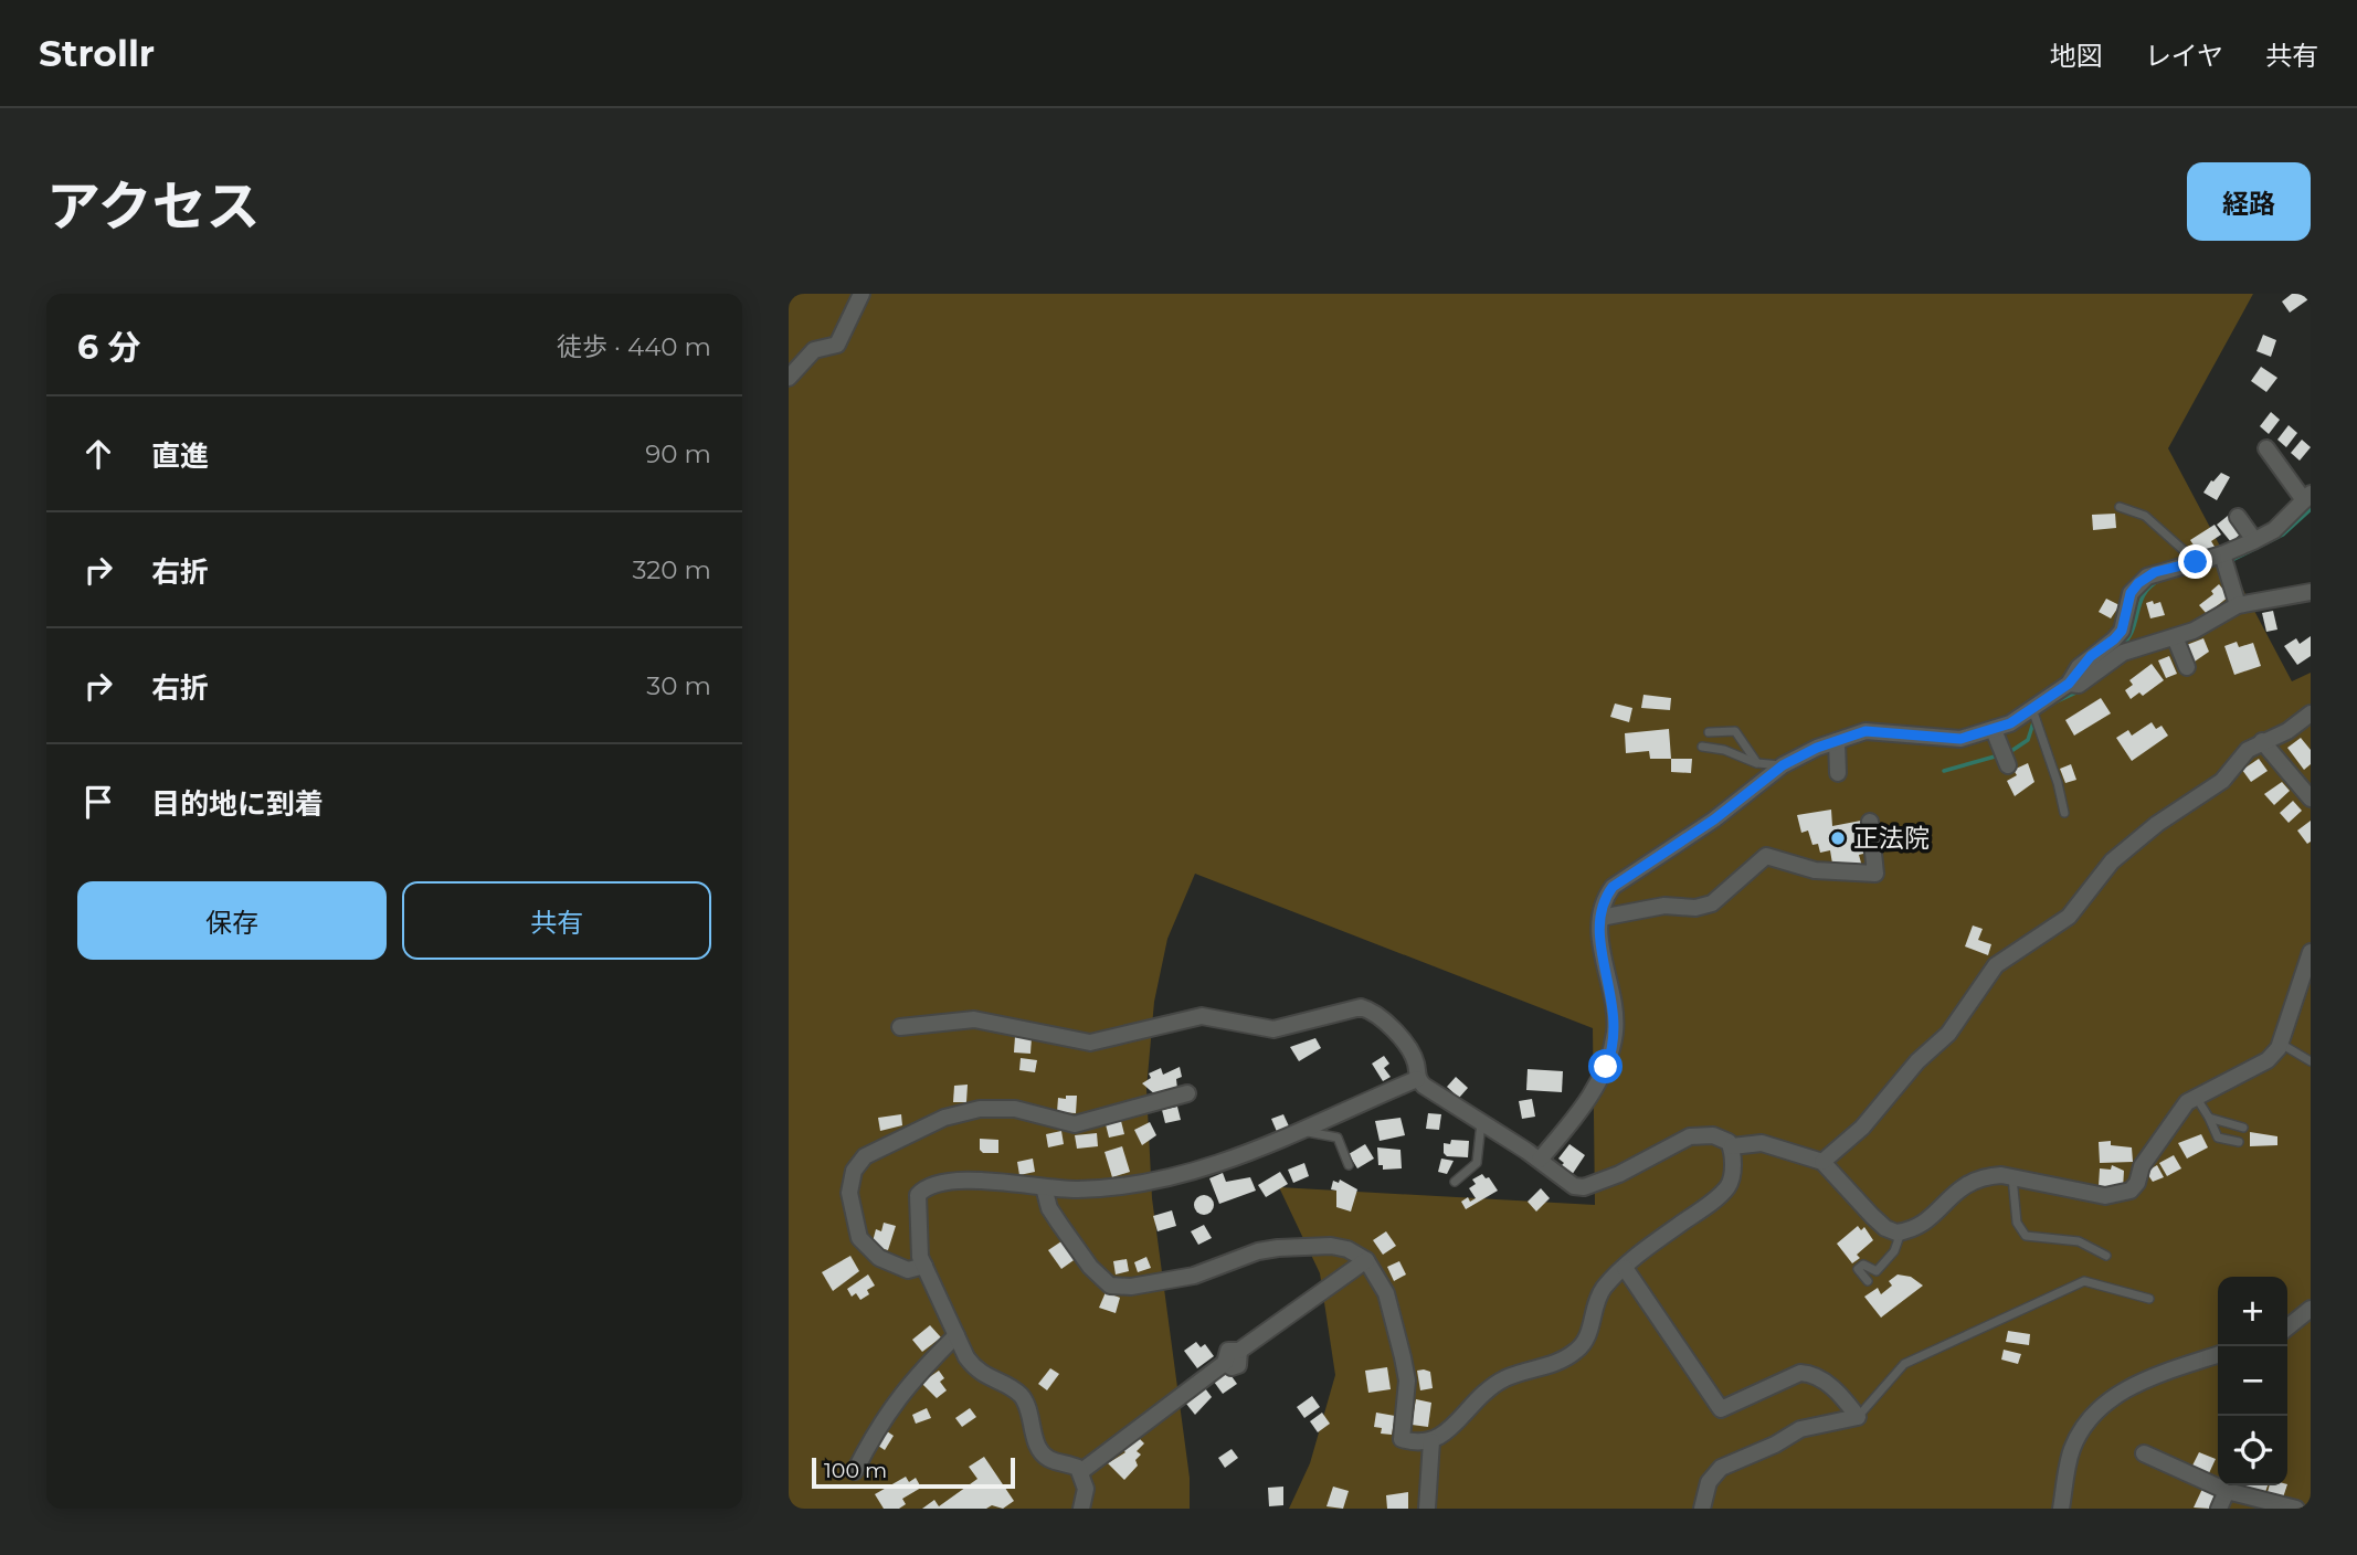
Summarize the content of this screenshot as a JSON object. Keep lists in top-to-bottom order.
{
  "places": ["正法院"],
  "scale_bar": "100 m",
  "page": {
    "header": "Strollr",
    "nav": ["地図", "レイヤ", "共有"],
    "title": "アクセス",
    "buttons": [
      "経路",
      ["保存", "共有"]
    ],
    "heading": ["6 分", "徒歩 · 440 m"],
    "list": [
      ["直進", "90 m"],
      ["右折", "320 m"],
      ["右折", "30 m"],
      "目的地に到着"
    ],
    "map_buttons": ["+", "−"],
    "scale": "100 m"
  }
}
